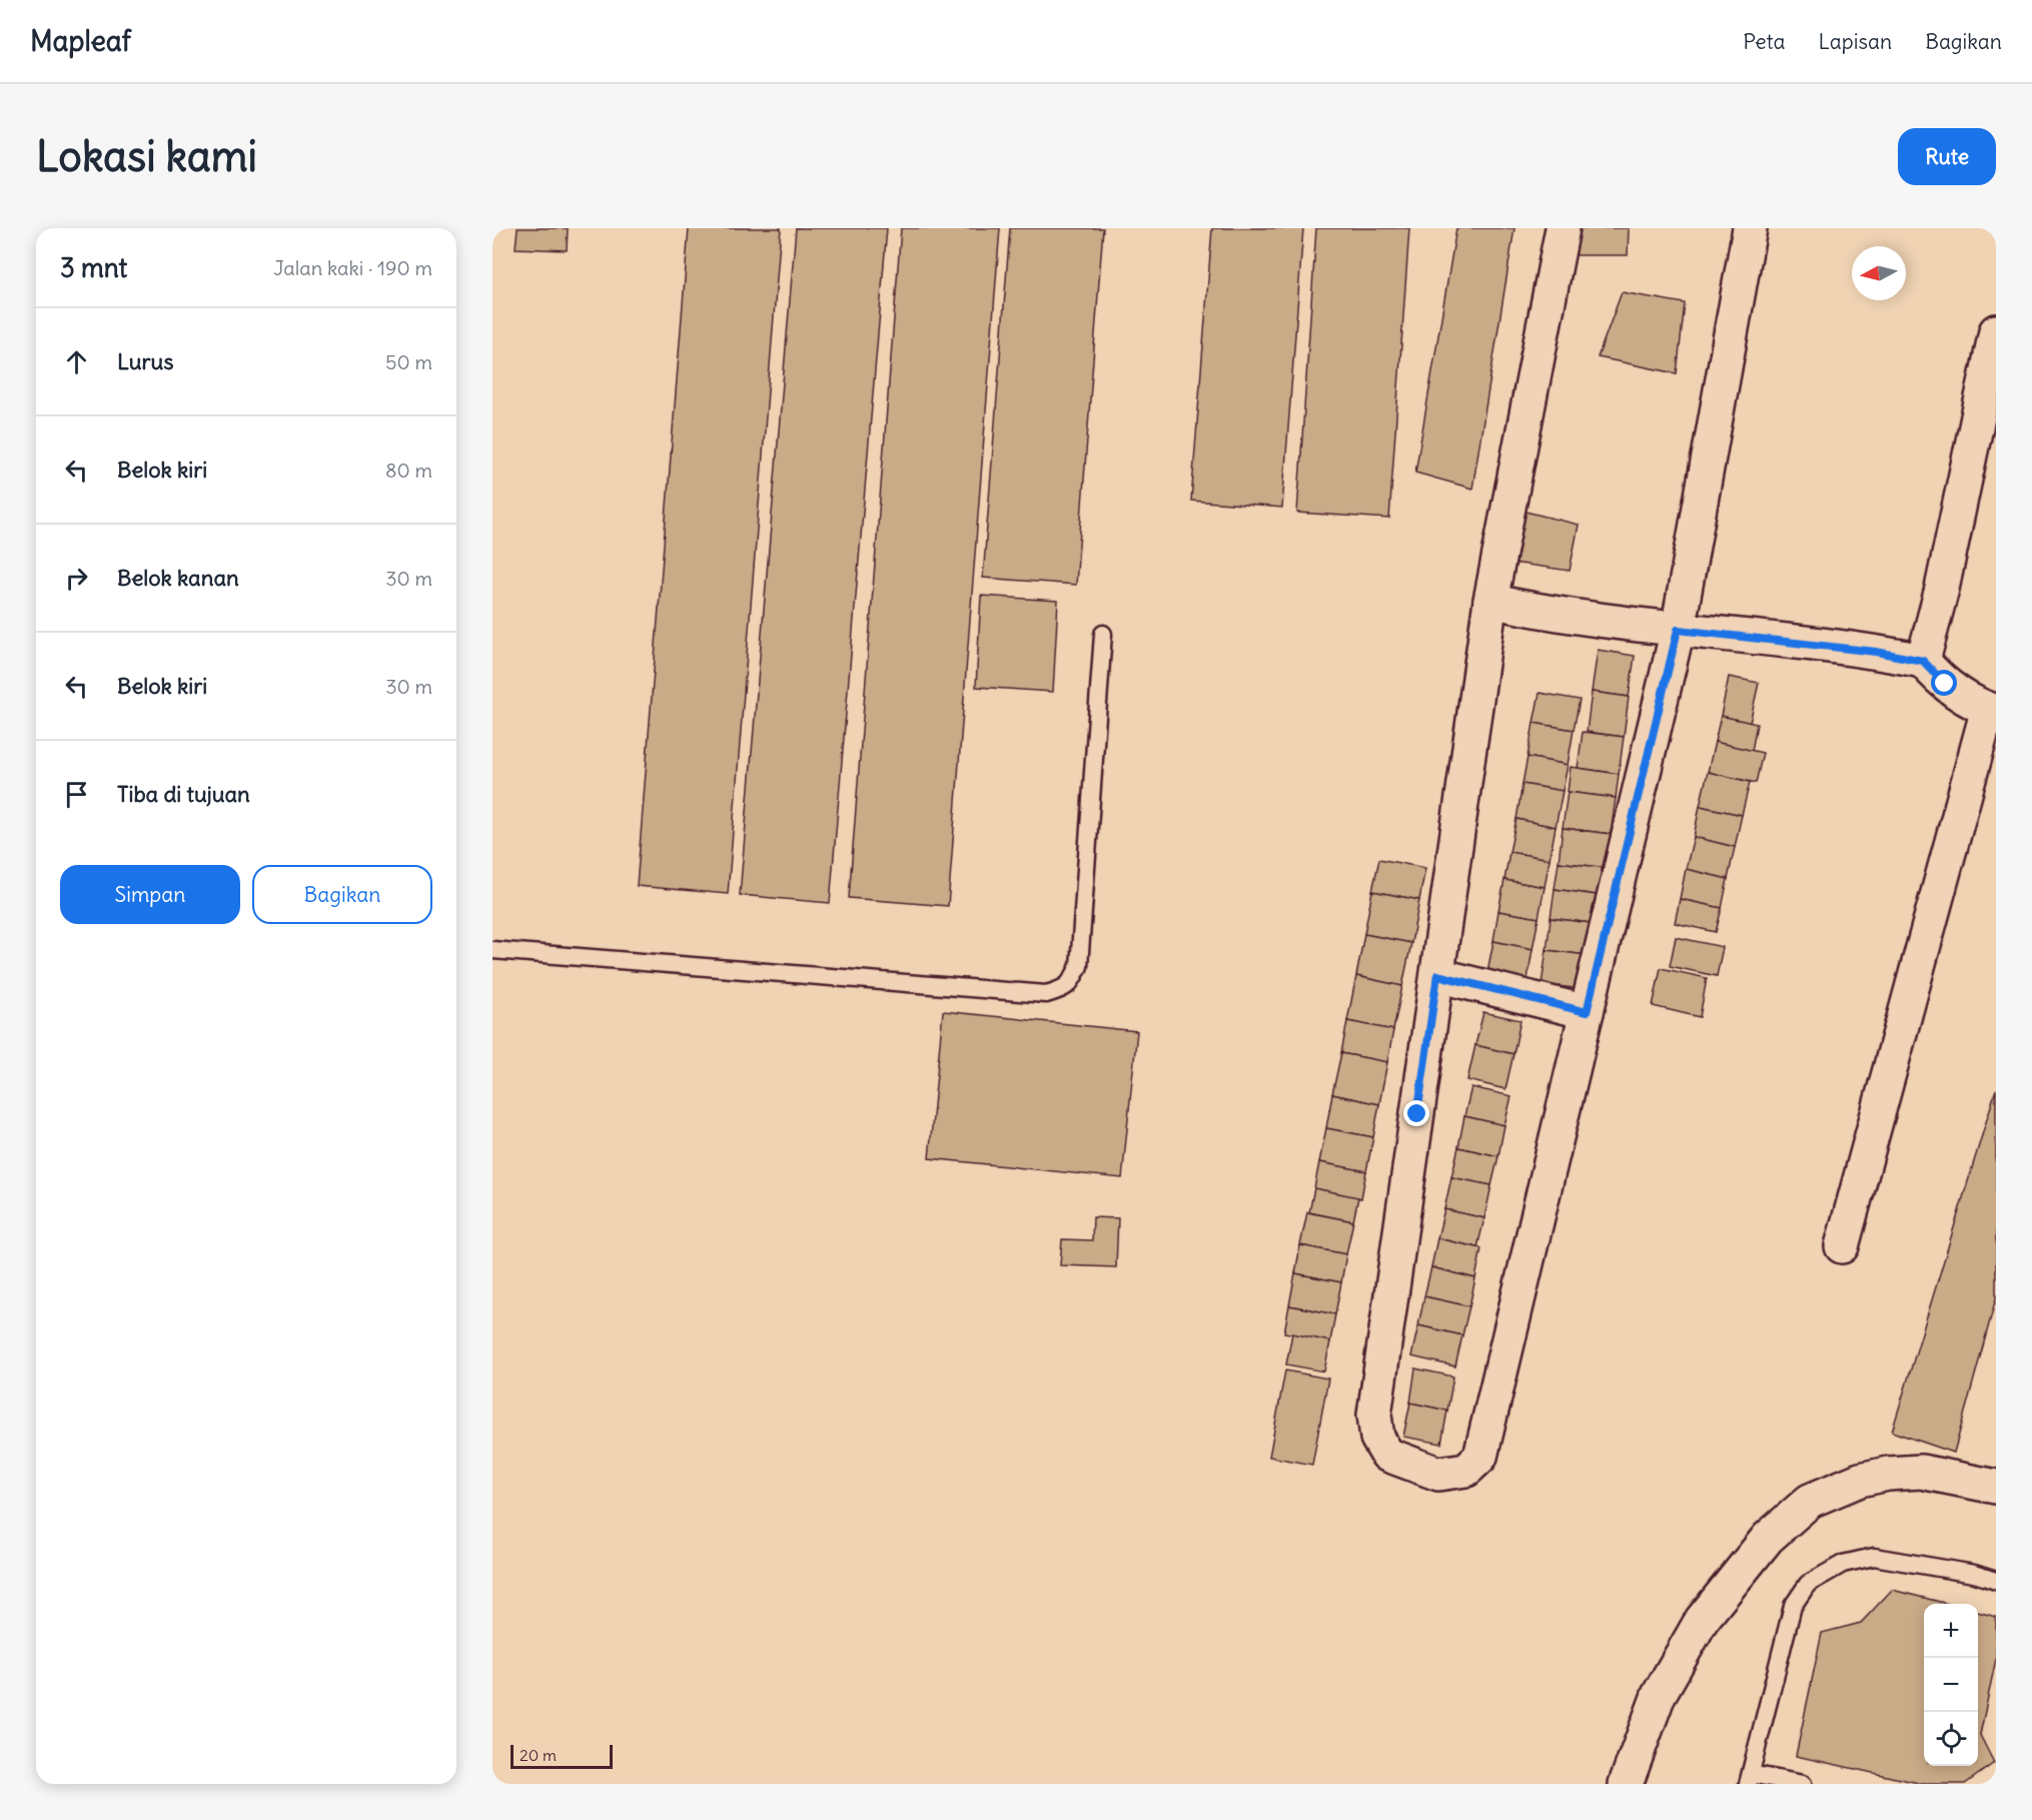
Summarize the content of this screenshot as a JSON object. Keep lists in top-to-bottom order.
{
  "scale_bar": "20 m",
  "north": "left",
  "page": {
    "header": "Mapleaf",
    "nav": ["Peta", "Lapisan", "Bagikan"],
    "buttons": [
      "Rute",
      ["Simpan", "Bagikan"]
    ],
    "title": "Lokasi kami",
    "heading": ["3 mnt", "Jalan kaki · 190 m"],
    "list": [
      ["Lurus", "50 m"],
      ["Belok kiri", "80 m"],
      ["Belok kanan", "30 m"],
      ["Belok kiri", "30 m"],
      "Tiba di tujuan"
    ],
    "map_buttons": ["+", "−"],
    "scale": "20 m"
  }
}
